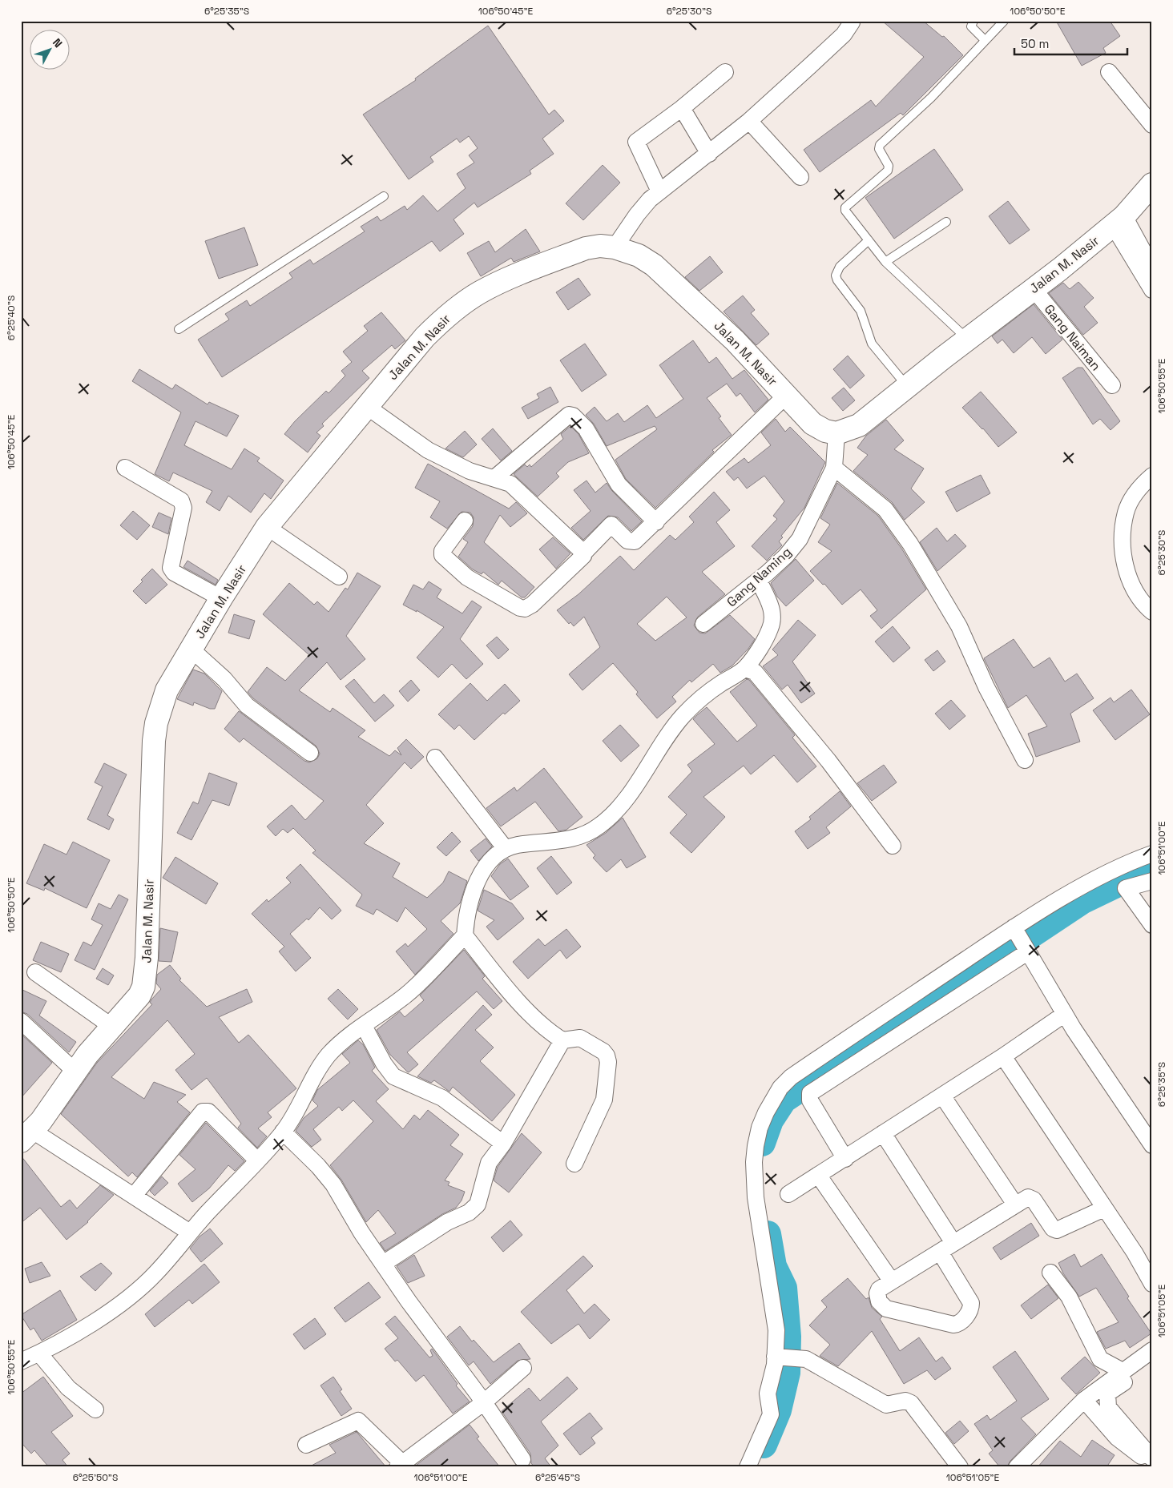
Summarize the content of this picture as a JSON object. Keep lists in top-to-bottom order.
{
  "streets": {
    "street": ["Jalan M. Nasir", "Gang Naiman", "Gang Naming"]
  },
  "crossings": [
    ["Jalan M. Nasir", "Gang Naiman"],
    ["Jalan M. Nasir", "Gang Naming"]
  ],
  "scale_bar": "50 m",
  "north": "top right",
  "coordinates": [
    "6°25'35\"S",
    "106°50'45\"E",
    "6°25'30\"S",
    "106°50'50\"E",
    "6°25'40\"S",
    "106°50'55\"E",
    "106°51'00\"E",
    "106°51'05\"E",
    "6°25'50\"S",
    "6°25'45\"S"
  ]
}
